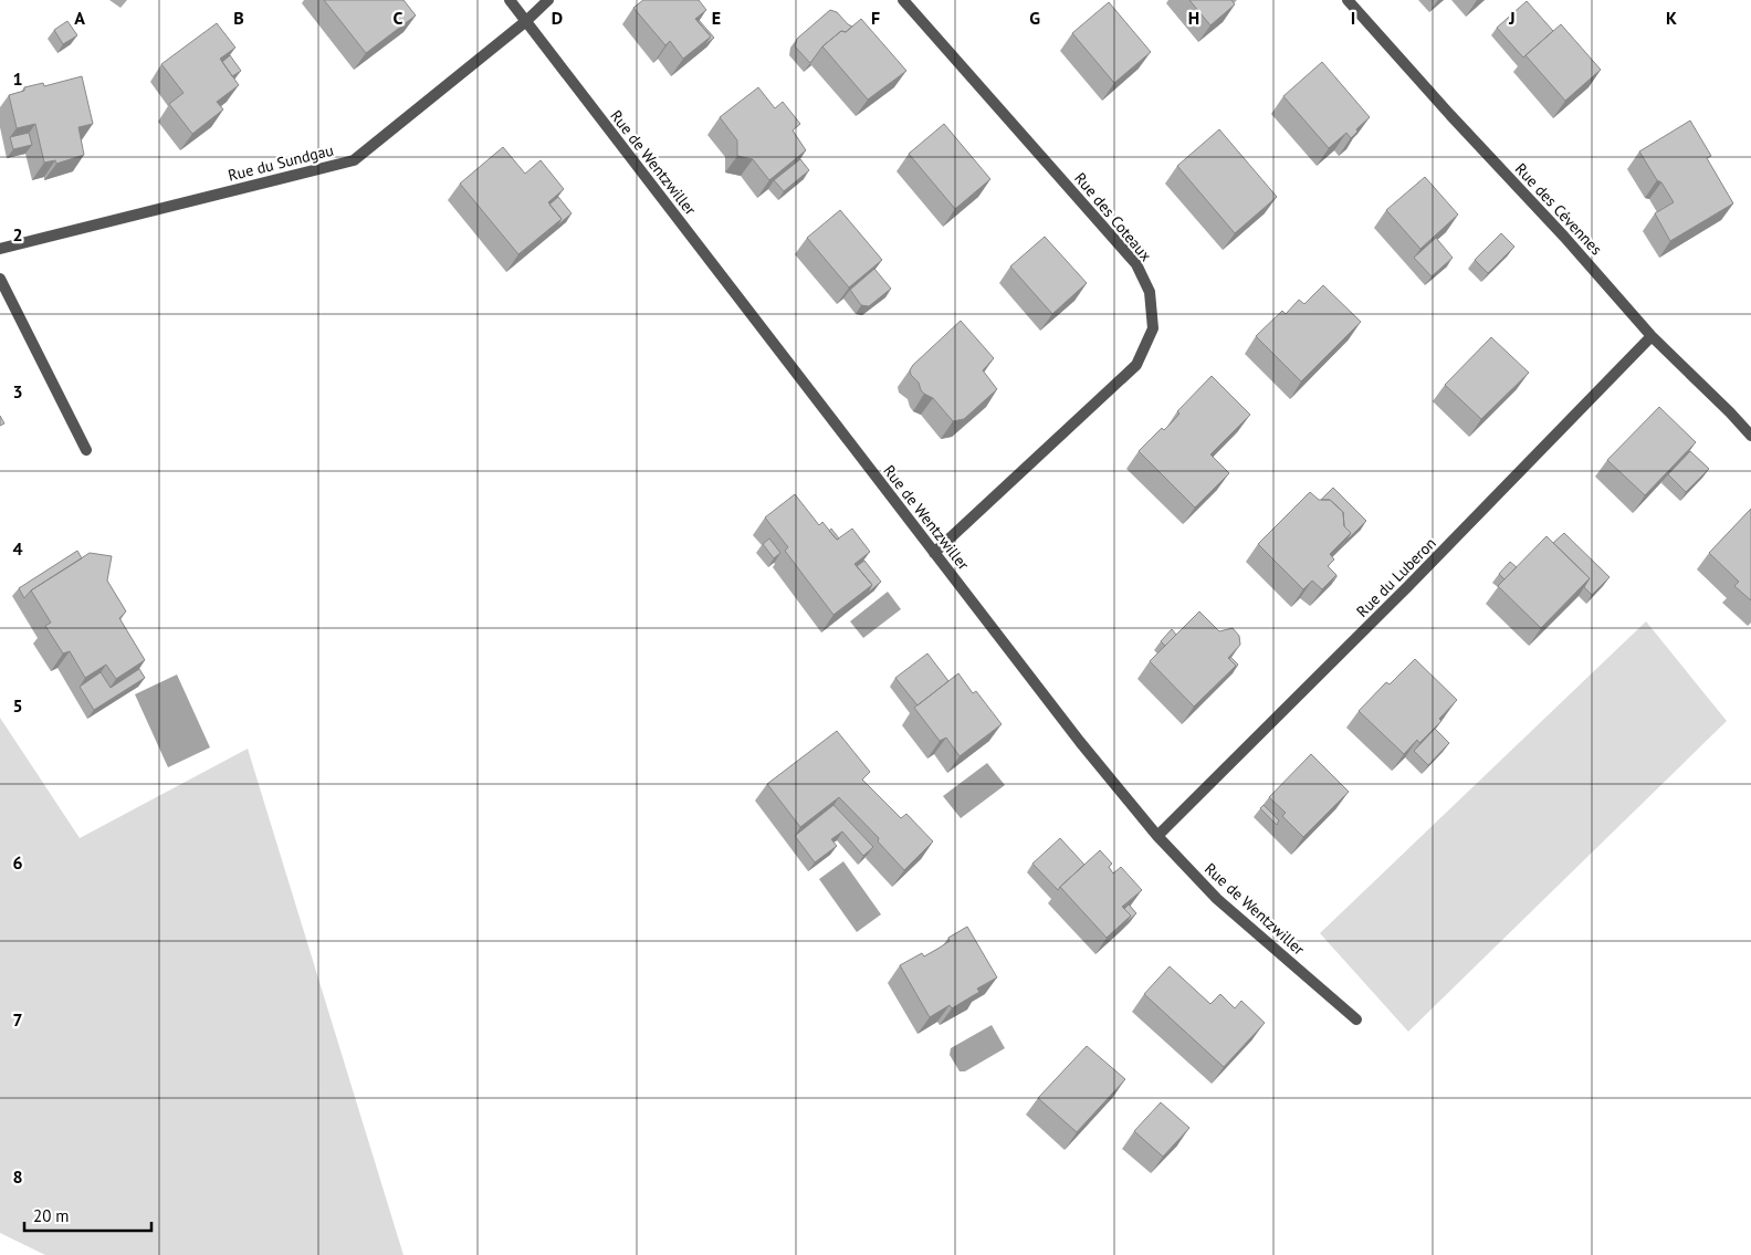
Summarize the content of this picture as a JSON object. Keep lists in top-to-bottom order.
{
  "streets": {
    "street": [
      "Rue du Sundgau",
      "Rue de Wentzwiller",
      "Rue des Cévennes",
      "Rue des Coteaux",
      "Rue du Luberon"
    ]
  },
  "crossings": [
    ["Rue du Sundgau", "Rue de Wentzwiller"],
    ["Rue de Wentzwiller", "Rue des Coteaux"],
    ["Rue de Wentzwiller", "Rue du Luberon"],
    ["Rue des Cévennes", "Rue du Luberon"]
  ],
  "scale_bar": "20 m",
  "grid": {
    "columns": [
      "A",
      "B",
      "C",
      "D",
      "E",
      "F",
      "G",
      "H",
      "I",
      "J",
      "K"
    ],
    "rows": [
      "1",
      "2",
      "3",
      "4",
      "5",
      "6",
      "7",
      "8"
    ]
  }
}
